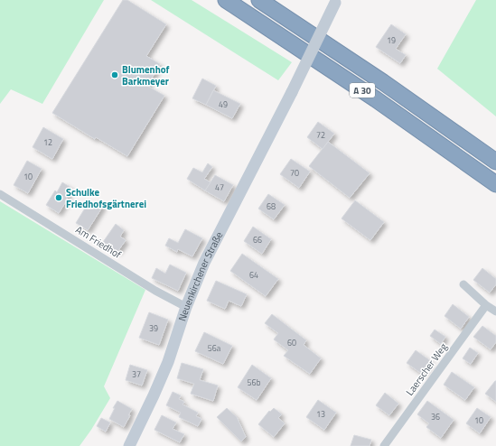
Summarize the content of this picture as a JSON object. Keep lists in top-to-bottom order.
{
  "streets": {
    "highway": ["A 30"],
    "main road": ["Neuenkirchener Straße"],
    "street": ["Am Friedhof", "Laerscher Weg"]
  },
  "crossings": [
    ["Am Friedhof", "Neuenkirchener Straße"]
  ],
  "places": ["Blumenhof Barkmeyer", "Schulke Friedhofsgärtnerei"],
  "house_numbers": [
    "19",
    "49",
    "72",
    "12",
    "70",
    "10",
    "47",
    "68",
    "66",
    "64",
    "39",
    "60",
    "56a",
    "37",
    "56b",
    "13",
    "36",
    "10"
  ]
}
